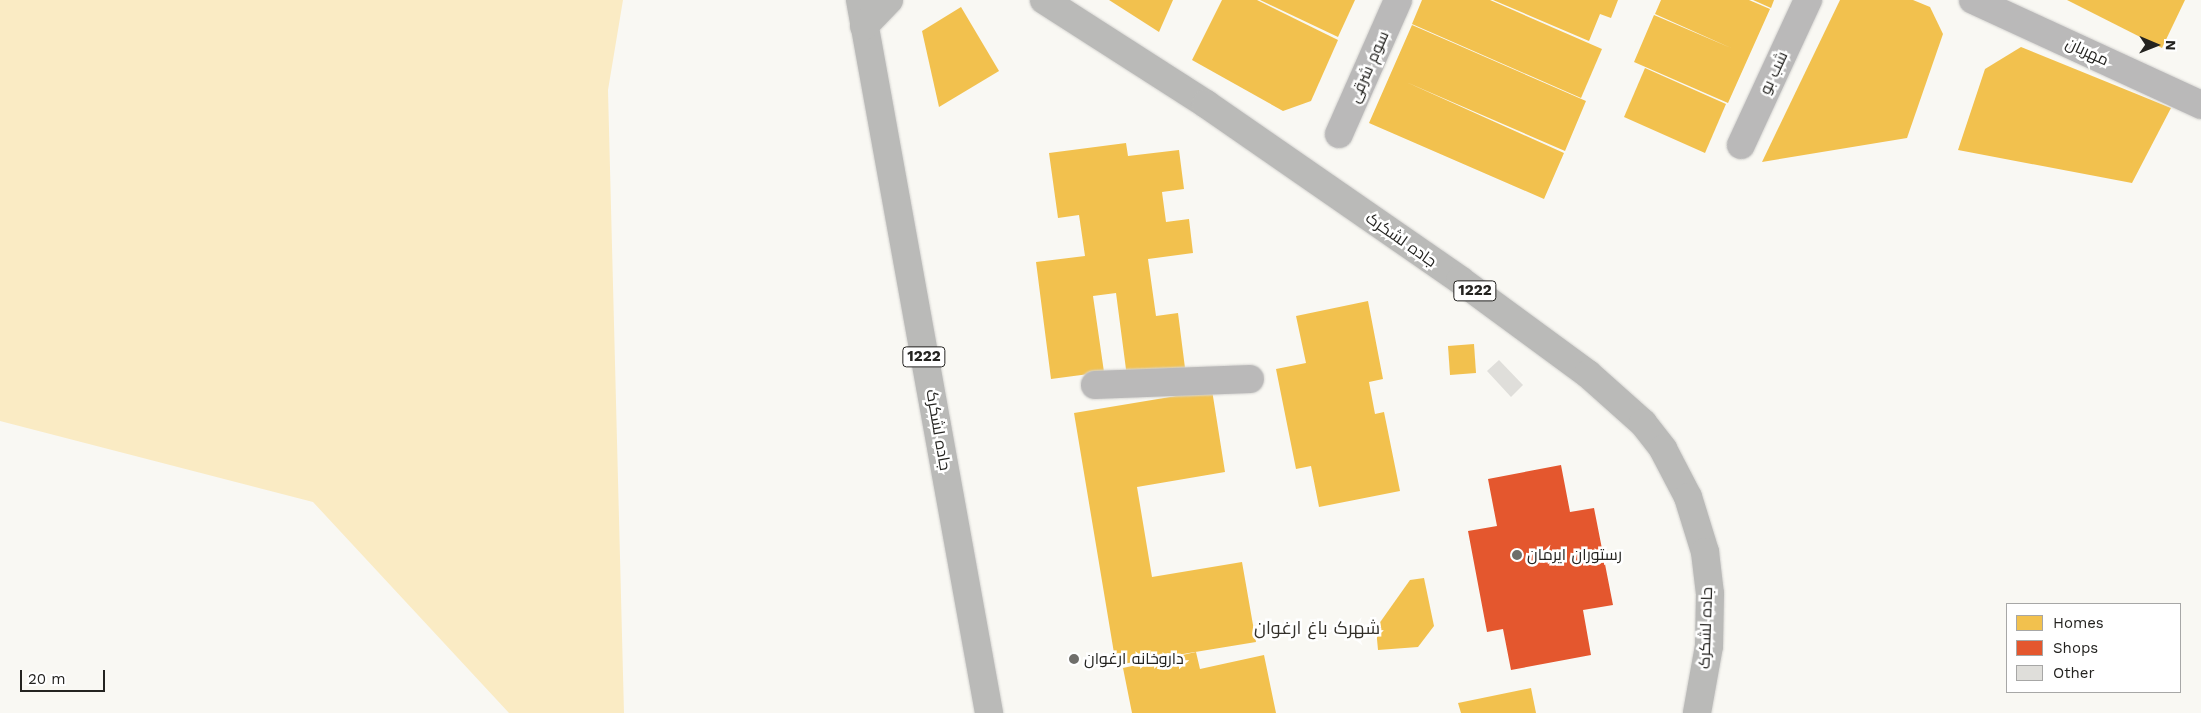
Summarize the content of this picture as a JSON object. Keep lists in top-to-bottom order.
{
  "streets": {
    "highway": ["جاده لشکرک", "1222"],
    "street": ["مهربان", "سوم شرقی", "شب بو"]
  },
  "crossings": [
    ["جاده لشکرک", "1222"]
  ],
  "districts": ["شهرک باغ ارغوان"],
  "places": ["رستوران ايرمان", "داروخانه ارغوان"],
  "legend": ["Homes", "Shops", "Other"],
  "scale_bar": "20 m",
  "north": "right"
}
